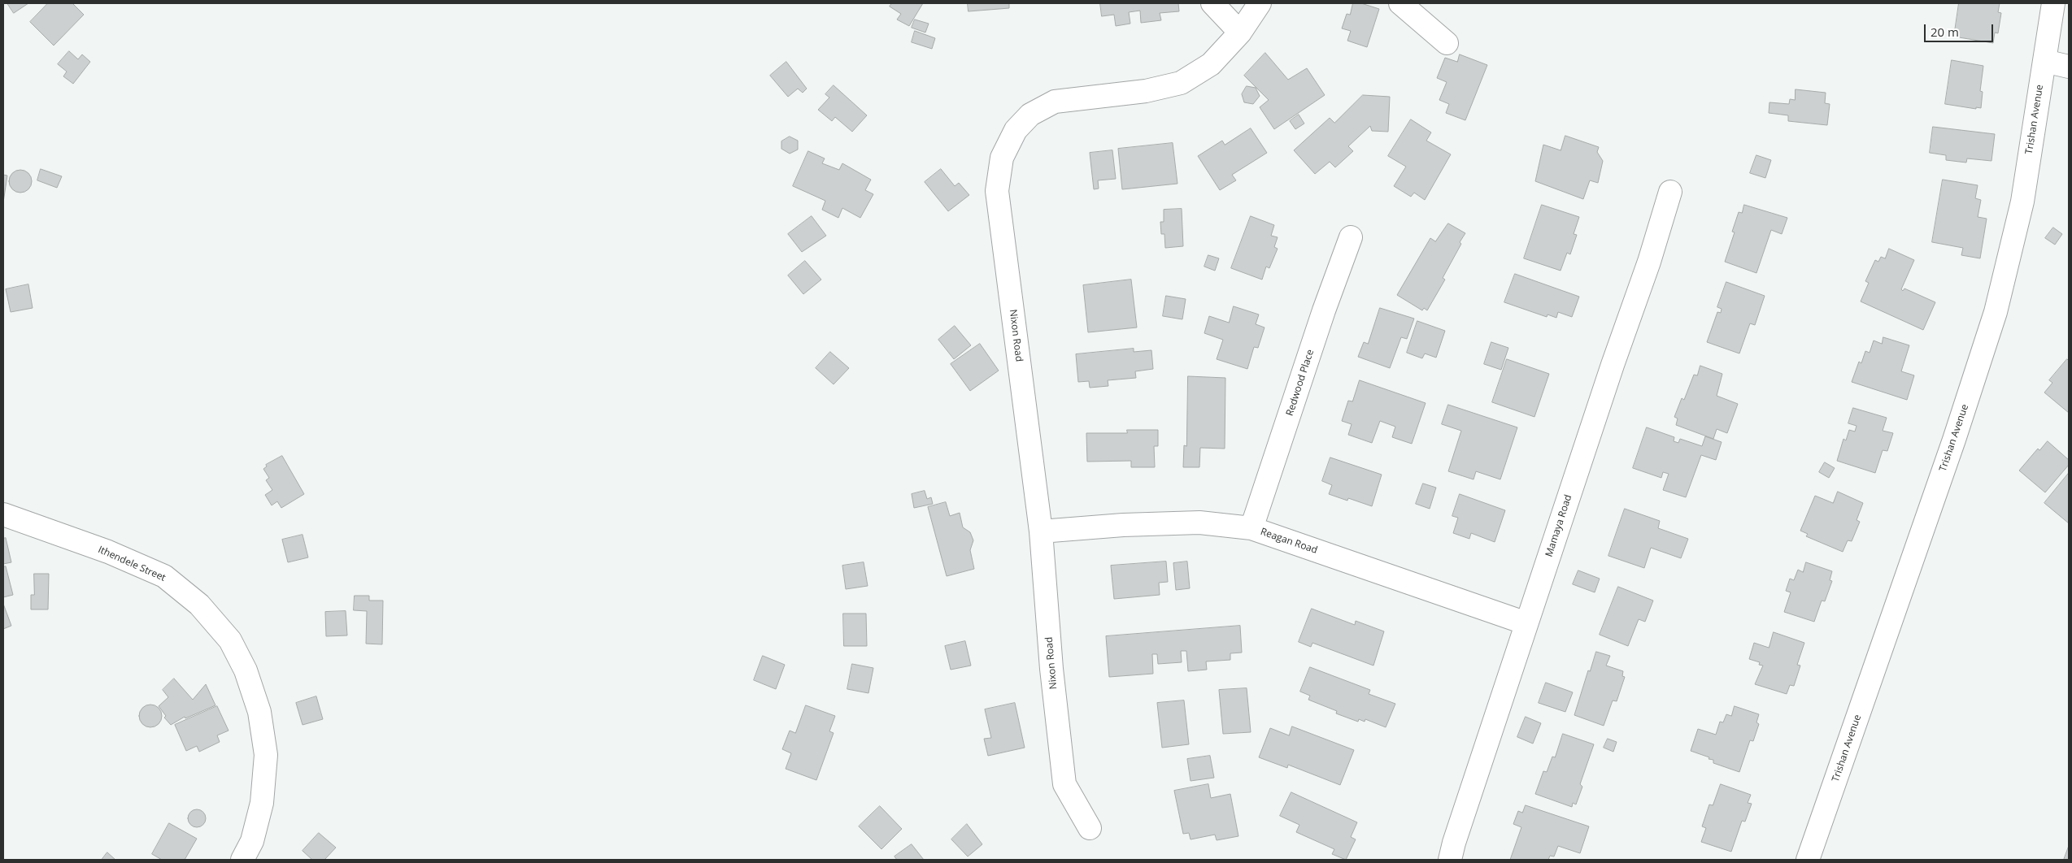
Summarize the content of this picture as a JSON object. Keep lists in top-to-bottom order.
{
  "streets": {
    "street": [
      "Trishan Avenue",
      "Nixon Road",
      "Redwood Place",
      "Mamaya Road",
      "Reagan Road",
      "Ithendele Street"
    ]
  },
  "crossings": [
    ["Nixon Road", "Reagan Road"],
    ["Redwood Place", "Reagan Road"],
    ["Mamaya Road", "Reagan Road"]
  ],
  "scale_bar": "20 m"
}
